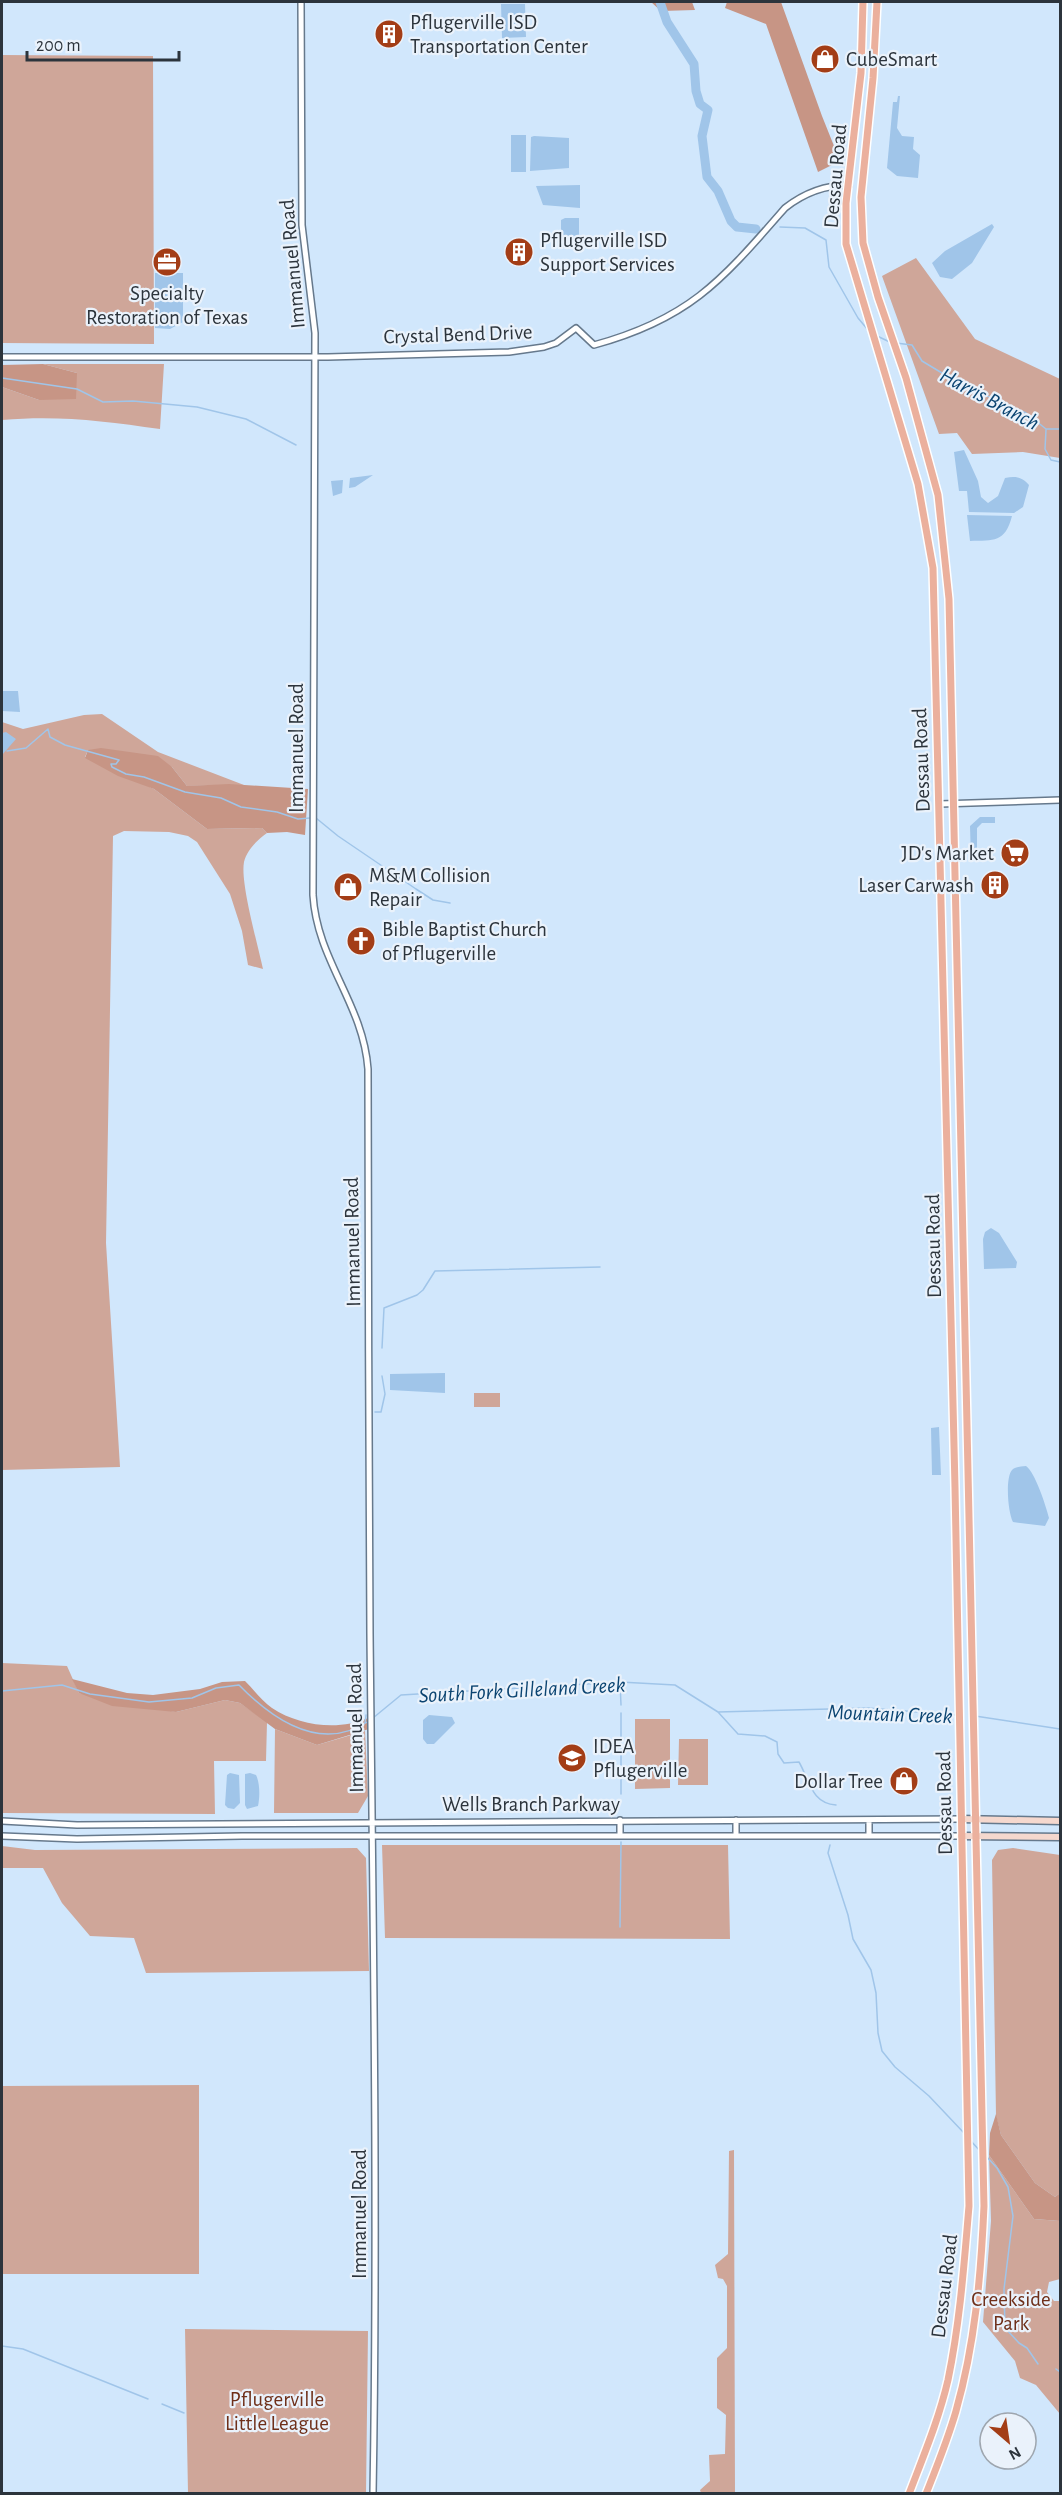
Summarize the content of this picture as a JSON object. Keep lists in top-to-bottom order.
{
  "streets": {
    "main road": ["Dessau Road", "Wells Branch Parkway"],
    "street": ["Immanuel Road", "Crystal Bend Drive"]
  },
  "crossings": [
    ["Dessau Road", "Crystal Bend Drive"],
    ["Dessau Road", "Wells Branch Parkway"],
    ["Immanuel Road", "Crystal Bend Drive"],
    ["Immanuel Road", "Wells Branch Parkway"]
  ],
  "water": ["Harris Branch", "South Fork Gilleland Creek", "Mountain Creek"],
  "parks": ["Creekside Park", "Pflugerville Little League"],
  "places": {
    "building": ["Pflugerville ISD Transportation Center", "Pflugerville ISD Support Services", "Laser Carwash"],
    "shop": ["CubeSmart", "M&M Collision Repair", "Dollar Tree"],
    "office": ["Specialty Restoration of Texas"],
    "supermarket": ["JD's Market"],
    "church": ["Bible Baptist Church of Pflugerville"],
    "school or university": ["IDEA Pflugerville"]
  },
  "scale_bar": "200 m",
  "north": "bottom right"
}
